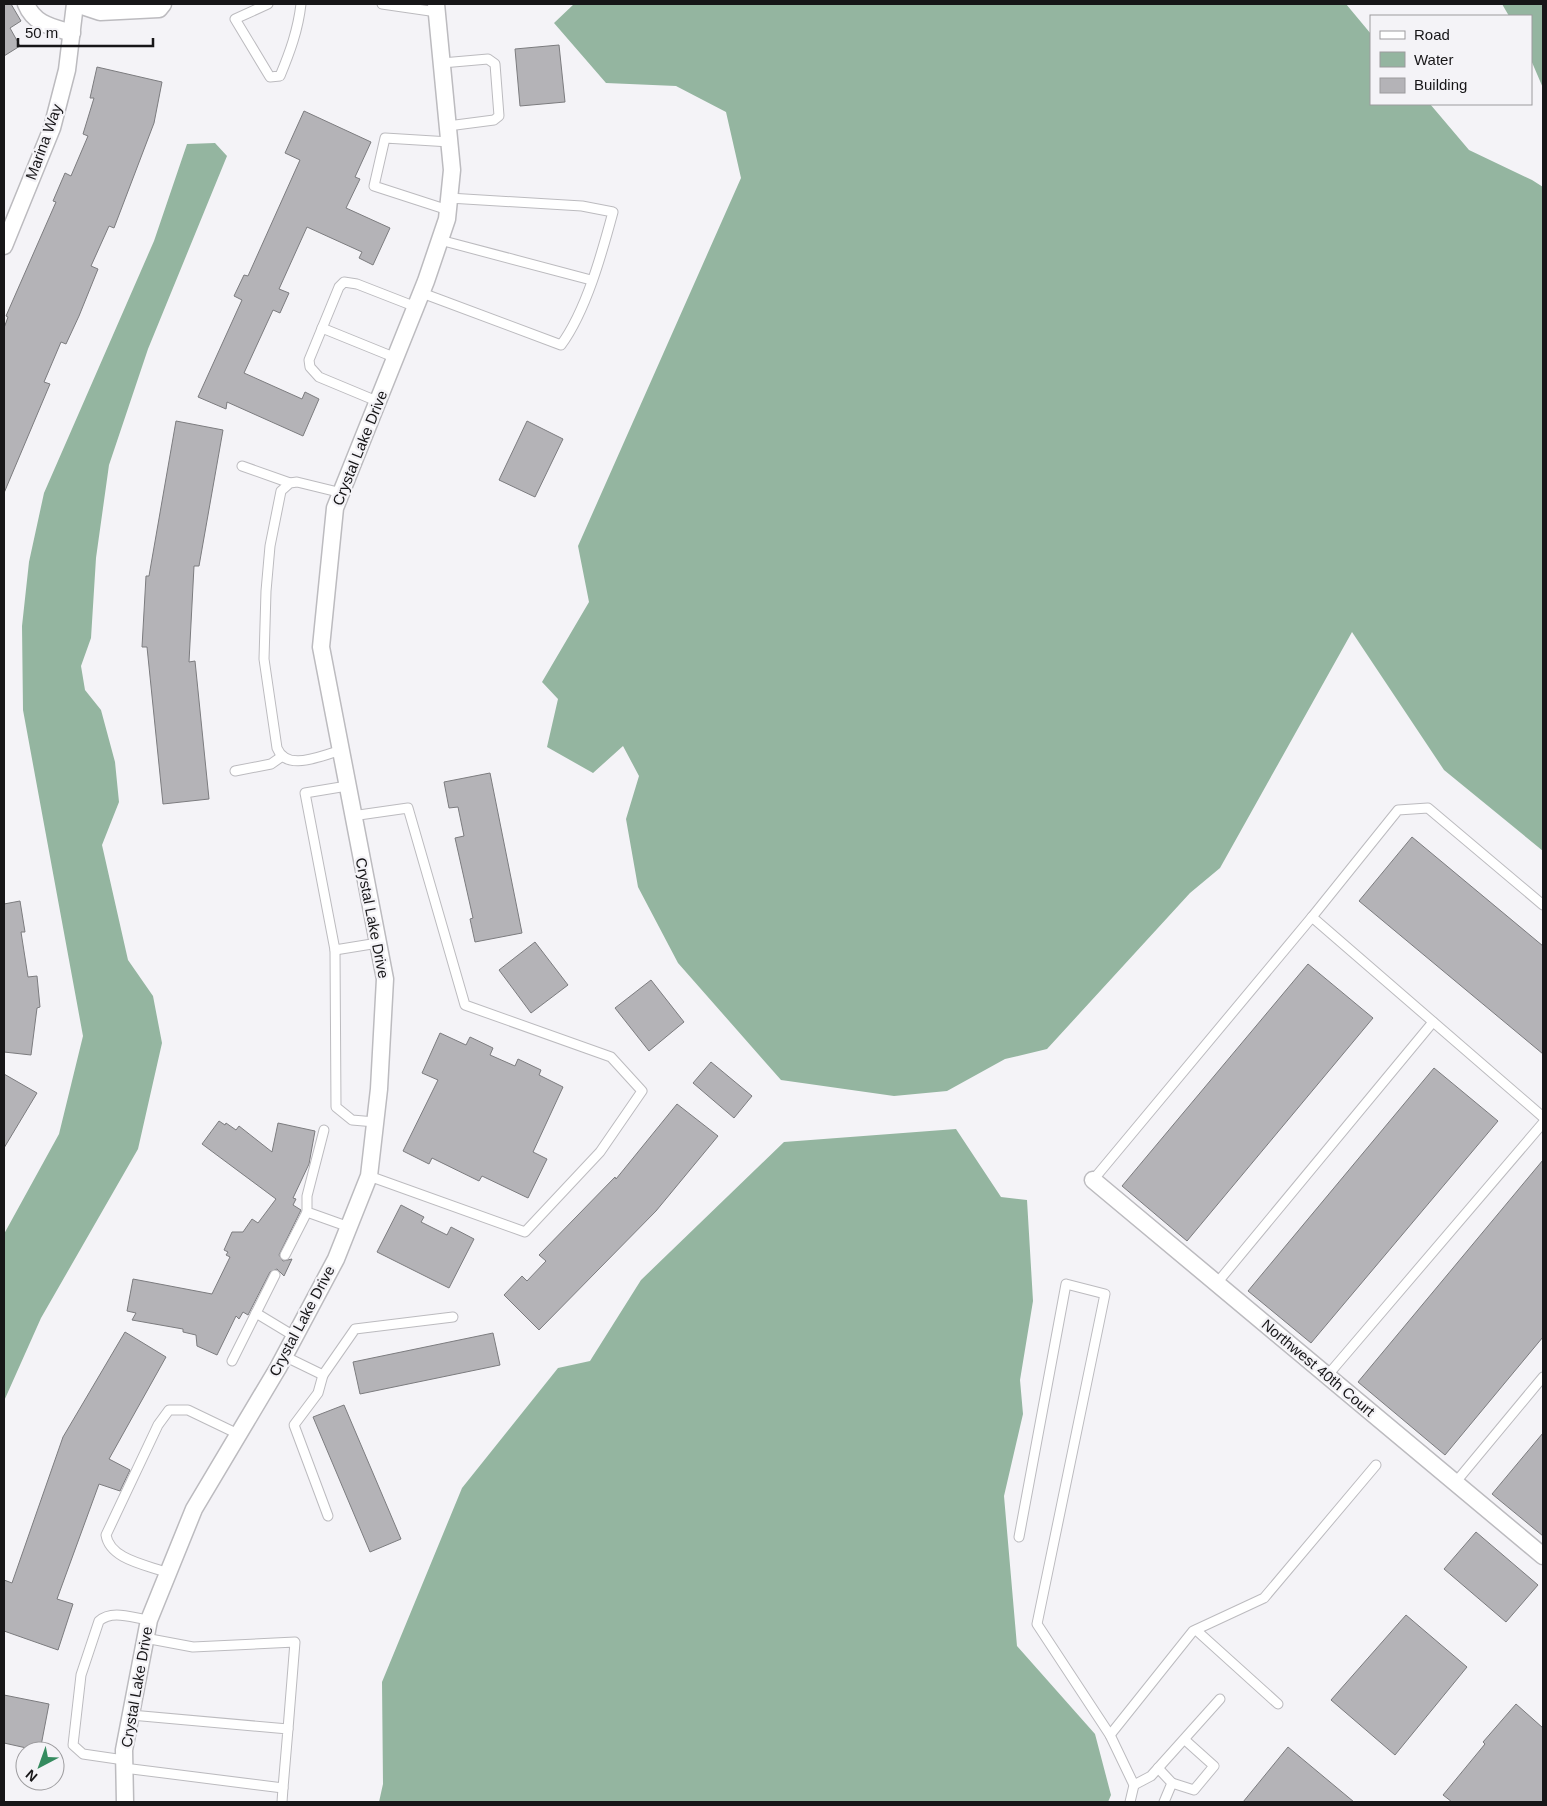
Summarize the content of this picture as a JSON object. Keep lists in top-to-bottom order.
{
  "streets": {
    "street": ["Marina Way", "Crystal Lake Drive", "Northwest 40th Court"]
  },
  "legend": ["Road", "Water", "Building"],
  "scale_bar": "50 m",
  "north": "bottom left"
}
